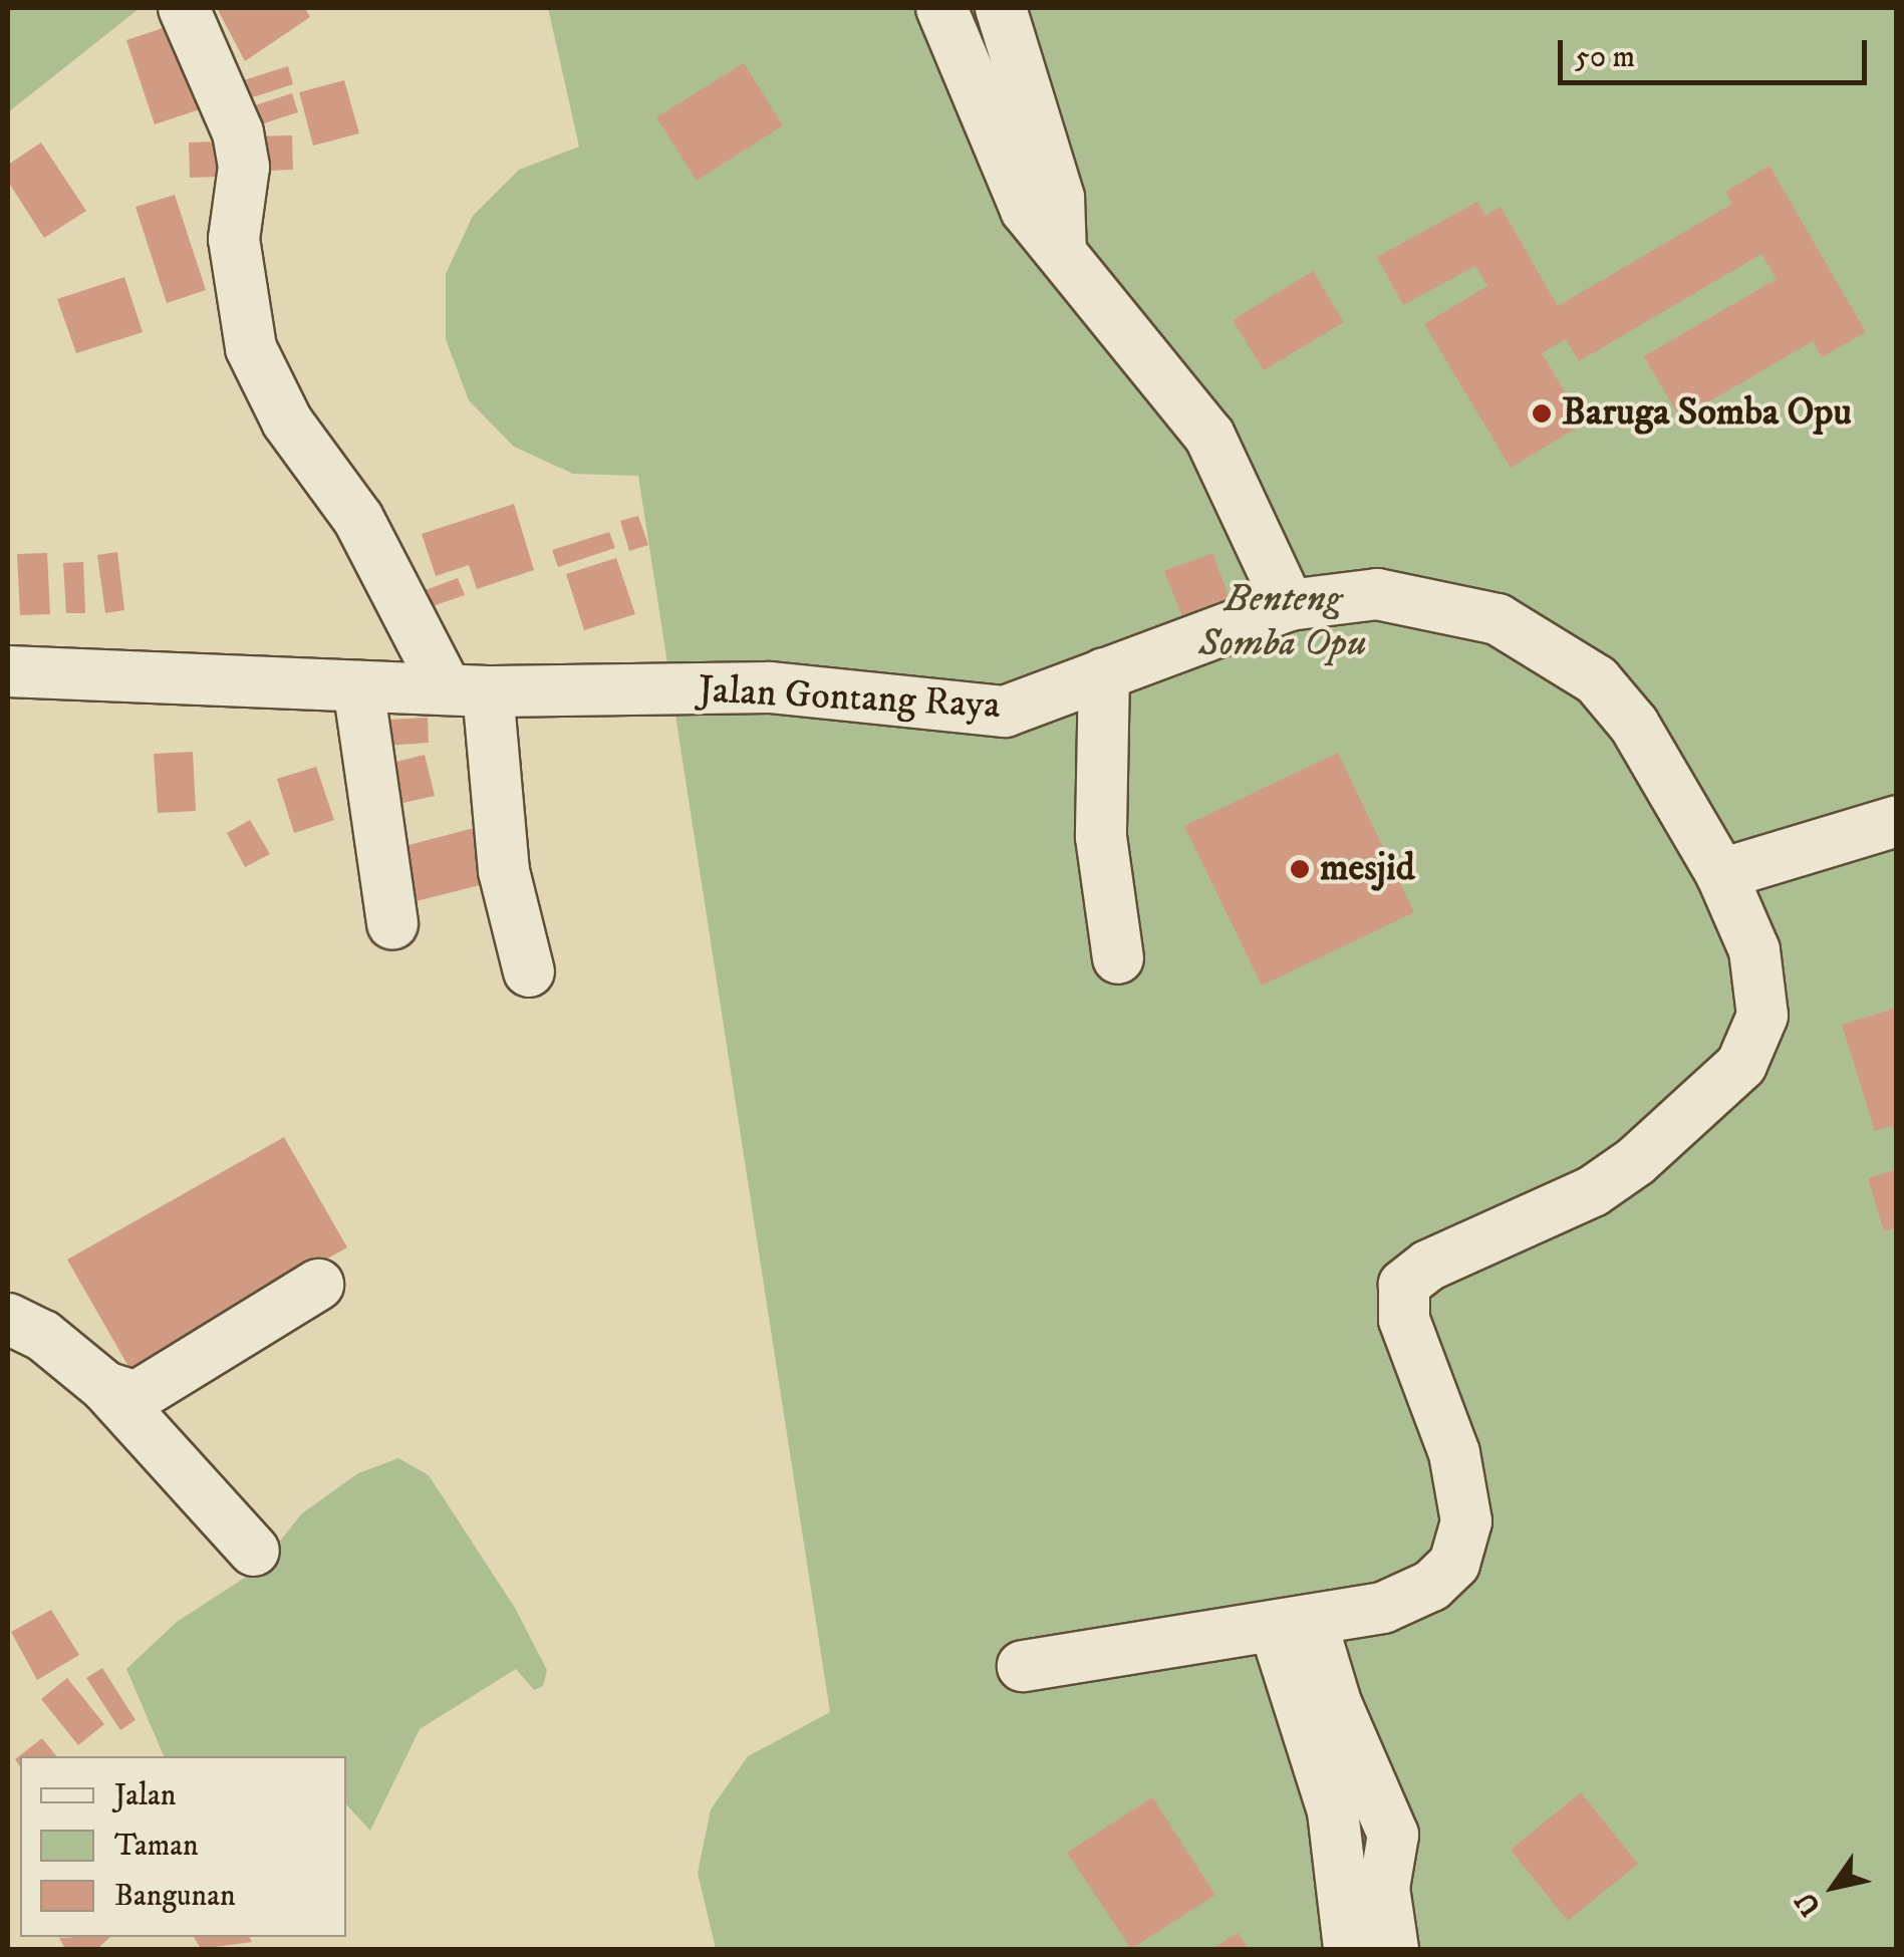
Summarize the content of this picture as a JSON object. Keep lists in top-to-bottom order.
{
  "streets": {
    "street": ["Jalan Gontang Raya"]
  },
  "parks": ["Benteng Somba Opu"],
  "places": ["Baruga Somba Opu", "mesjid"],
  "legend": ["Jalan", "Taman", "Bangunan"],
  "scale_bar": "50 m",
  "north": "bottom left"
}
